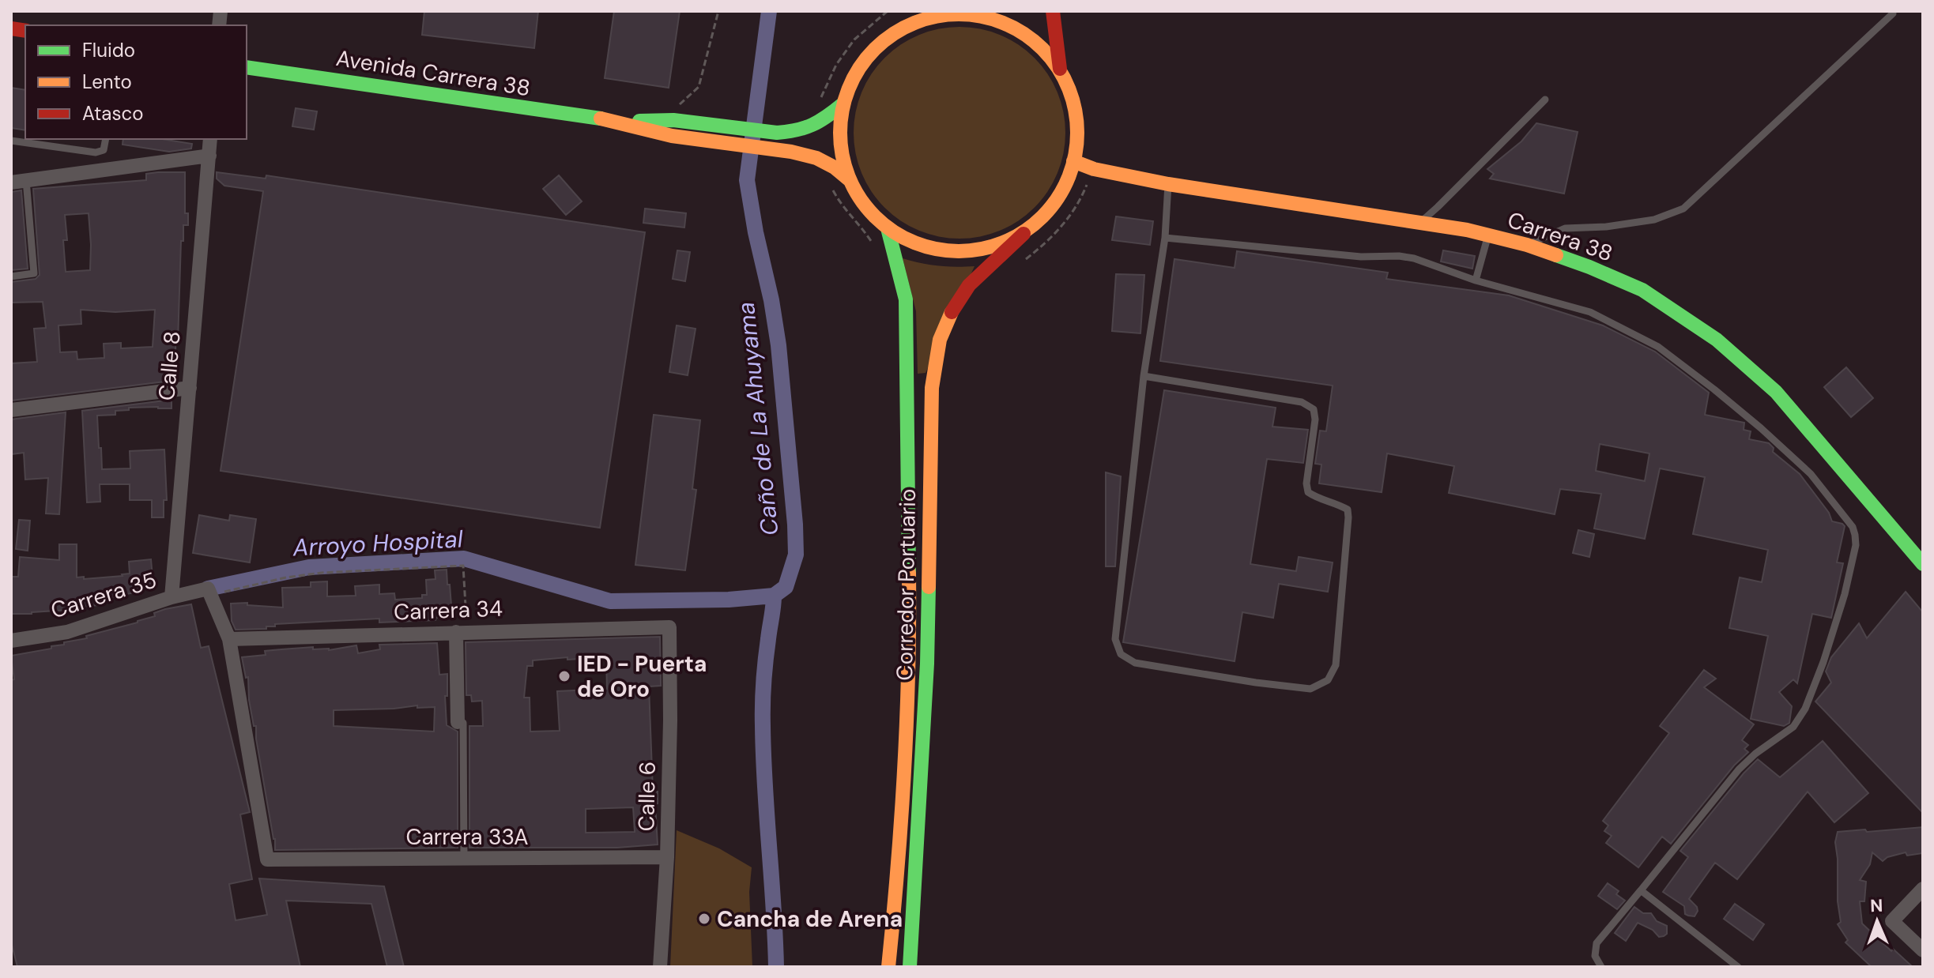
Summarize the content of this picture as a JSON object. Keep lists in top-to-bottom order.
{
  "streets": {
    "main road": ["Avenida Carrera 38", "Carrera 38", "Corredor Portuario"],
    "street": [
      "Calle 8",
      "Carrera 35",
      "Carrera 34",
      "Calle 6",
      "Carrera 33A"
    ]
  },
  "crossings": [
    ["Carrera 38", "Corredor Portuario"],
    ["Calle 8", "Carrera 35"],
    ["Carrera 34", "Calle 6"],
    ["Carrera 34", "Carrera 33A"],
    ["Calle 6", "Carrera 33A"]
  ],
  "water": ["Caño de La Ahuyama", "Arroyo Hospital"],
  "places": ["IED - Puerta de Oro", "Cancha de Arena"],
  "legend": ["Fluido", "Lento", "Atasco"],
  "north": "top"
}
